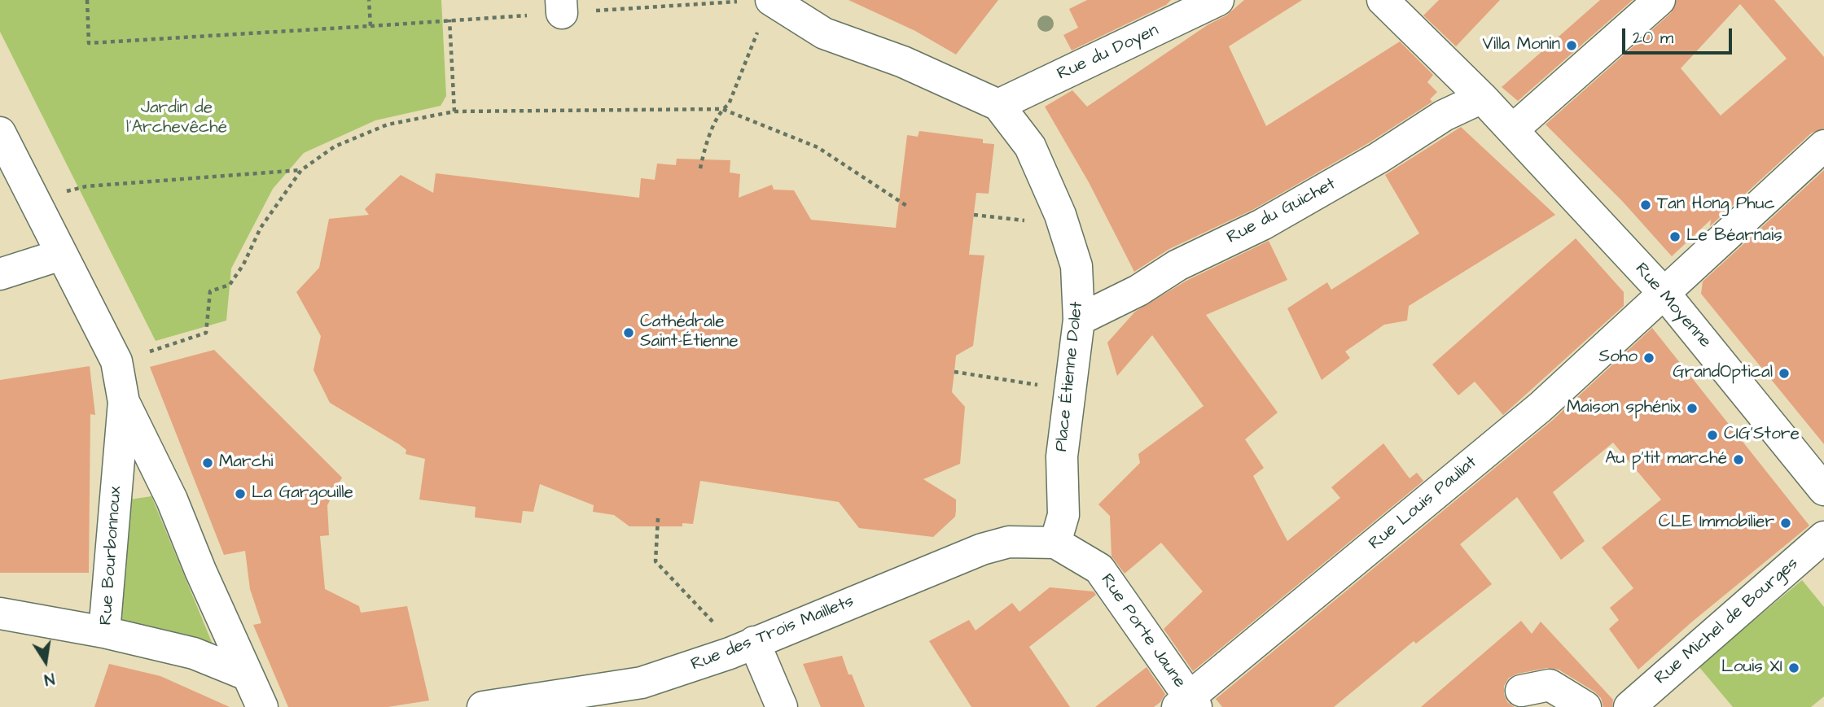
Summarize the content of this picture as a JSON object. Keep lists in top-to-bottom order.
{
  "streets": {
    "street": [
      "Rue du Doyen",
      "Rue du Guichet",
      "Rue Moyenne",
      "Place Étienne Dolet",
      "Rue Louis Pauliat",
      "Rue Bourbonnoux",
      "Rue Michel de Bourges",
      "Rue Porte Jaune",
      "Rue des Trois Maillets"
    ]
  },
  "crossings": [
    ["Rue du Doyen", "Place Étienne Dolet"],
    ["Rue du Guichet", "Rue Moyenne"],
    ["Rue du Guichet", "Place Étienne Dolet"],
    ["Rue Moyenne", "Rue Louis Pauliat"],
    ["Place Étienne Dolet", "Rue Porte Jaune"],
    ["Place Étienne Dolet", "Rue des Trois Maillets"],
    ["Rue Louis Pauliat", "Rue Porte Jaune"],
    ["Rue Porte Jaune", "Rue des Trois Maillets"]
  ],
  "parks": ["Jardin de l'Archevêché"],
  "places": [
    "Villa Monin",
    "Tan Hong Phuc",
    "Le Béarnais",
    "Cathédrale Saint-Étienne",
    "Soho",
    "GrandOptical",
    "Maison sphénix",
    "CIG'Store",
    "Au p'tit marché",
    "Marchi",
    "La Gargouille",
    "CLE Immobilier",
    "Louis XI"
  ],
  "scale_bar": "20 m",
  "north": "bottom"
}
